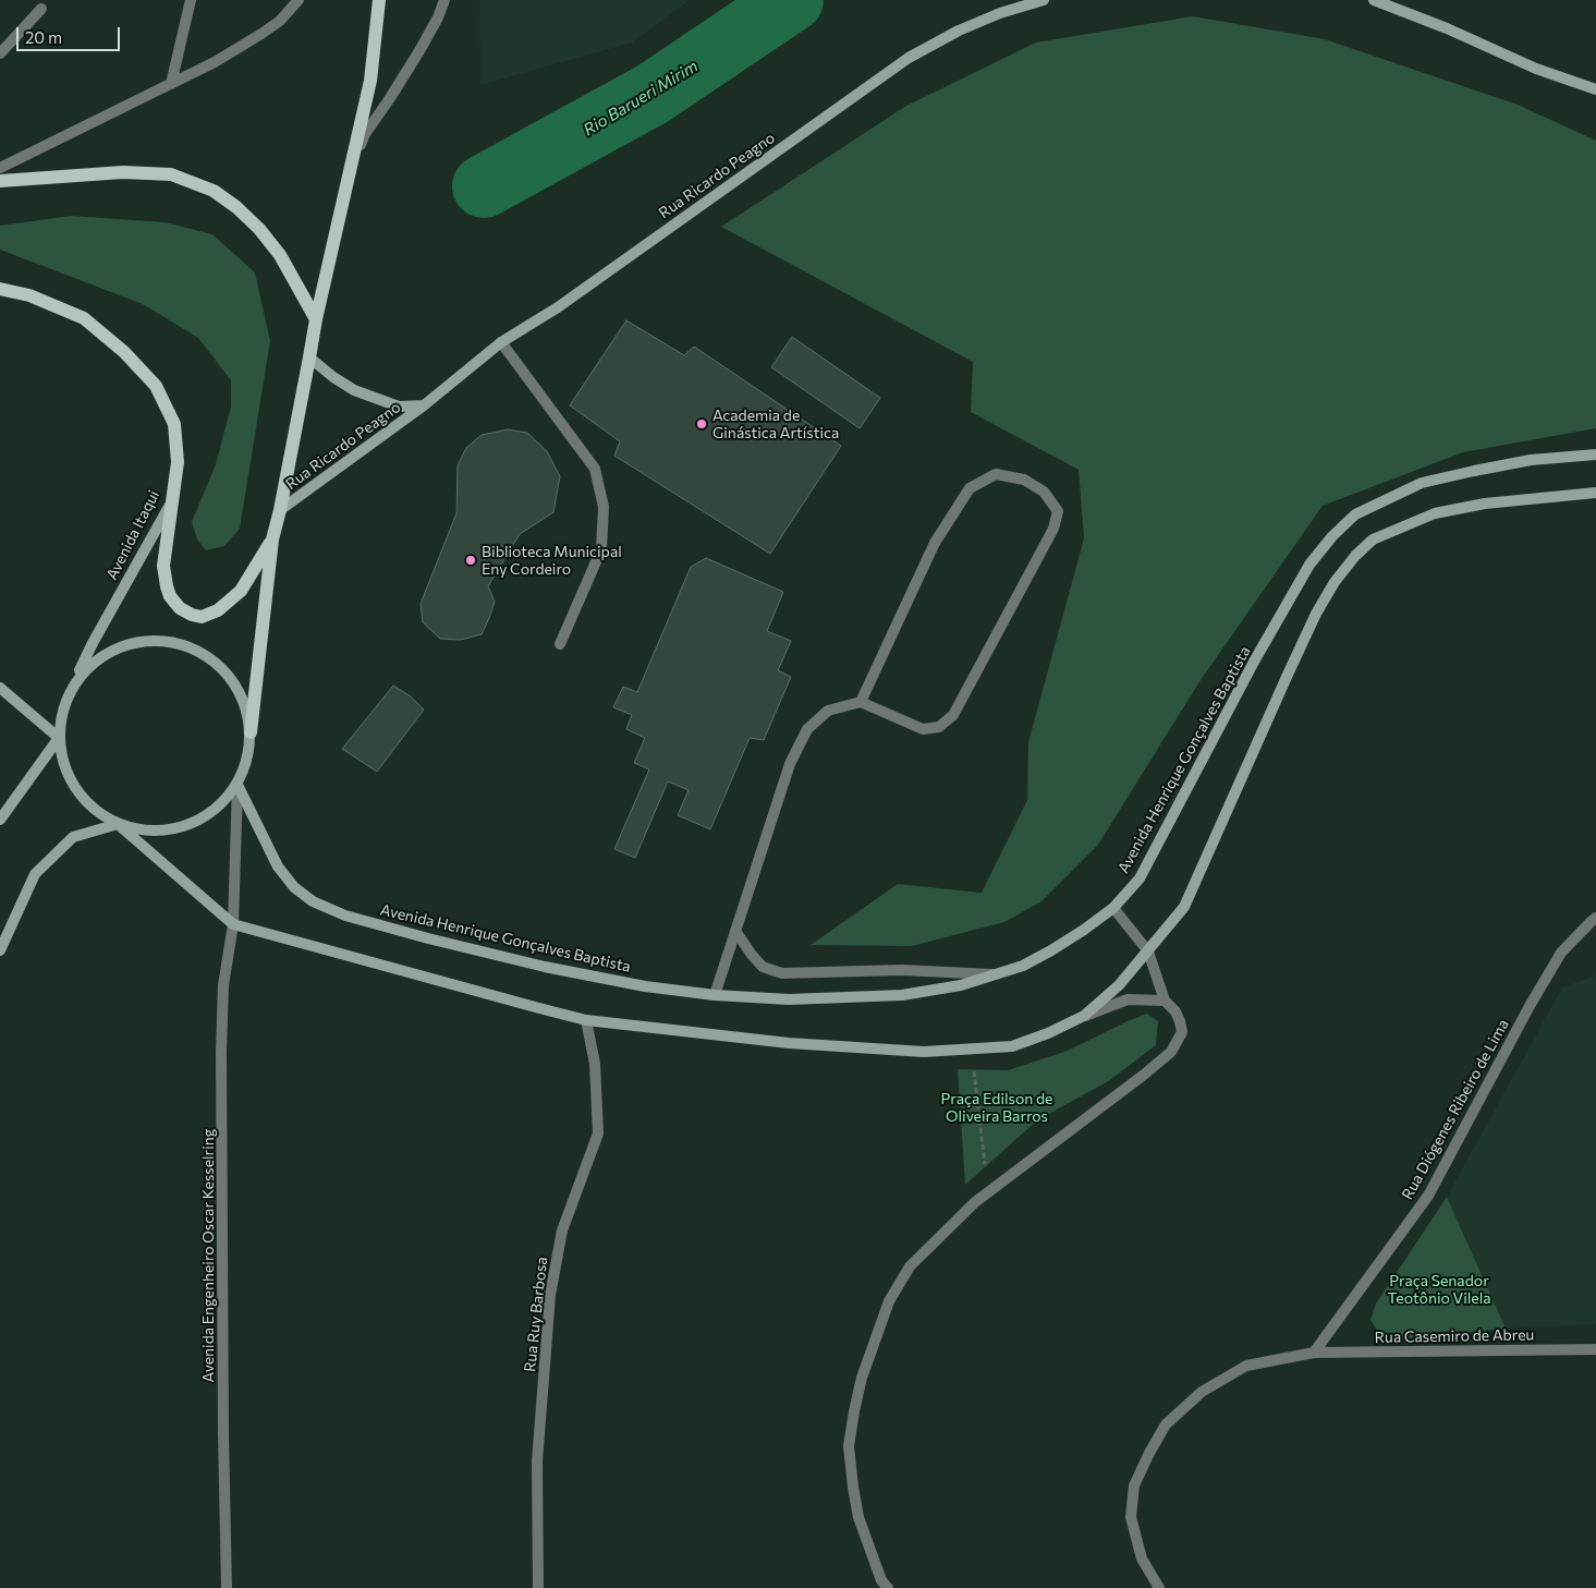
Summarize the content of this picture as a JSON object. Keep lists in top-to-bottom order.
{
  "streets": {
    "main road": ["Rua Ricardo Peagno", "Avenida Itaqui", "Avenida Henrique Gonçalves Baptista"],
    "street": [
      "Rua Diógenes Ribeiro de Lima",
      "Avenida Engenheiro Oscar Kesselring",
      "Rua Ruy Barbosa",
      "Rua Casemiro de Abreu"
    ]
  },
  "crossings": [
    ["Avenida Itaqui", "Avenida Henrique Gonçalves Baptista"],
    ["Avenida Itaqui", "Avenida Engenheiro Oscar Kesselring"],
    ["Avenida Henrique Gonçalves Baptista", "Avenida Engenheiro Oscar Kesselring"],
    ["Rua Diógenes Ribeiro de Lima", "Rua Casemiro de Abreu"]
  ],
  "water": ["Rio Barueri Mirim"],
  "parks": ["Praça Edilson de Oliveira Barros", "Praça Senador Teotônio Vilela"],
  "places": ["Academia de Ginástica Artística", "Biblioteca Municipal Eny Cordeiro"],
  "scale_bar": "20 m"
}
